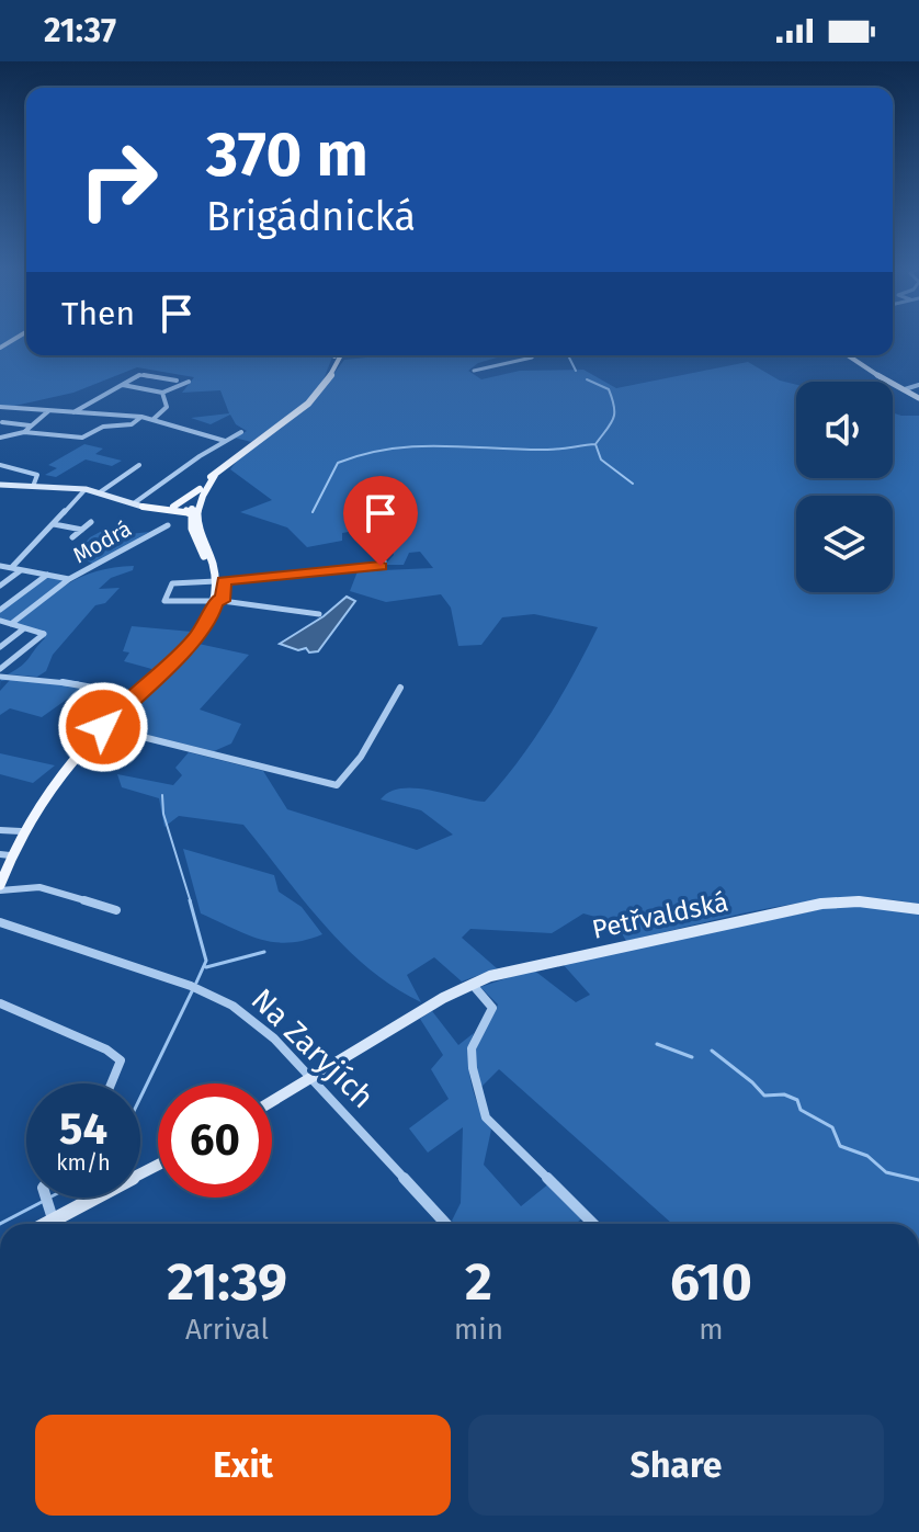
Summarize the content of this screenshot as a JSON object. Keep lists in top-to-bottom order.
{
  "streets": {
    "street": ["Modrá", "Petřvaldská", "Na Zaryjích"]
  },
  "crossings": [
    ["Petřvaldská", "Na Zaryjích"]
  ],
  "page": {
    "status": "21:37",
    "turn": ["370 m", "Brigádnická"],
    "then": "Then",
    "speed": "54 km/h",
    "limit": "60",
    "eta": [
      "21:39",
      "Arrival",
      "2",
      "min",
      "610",
      "m"
    ],
    "buttons": ["Exit", "Share"]
  }
}
